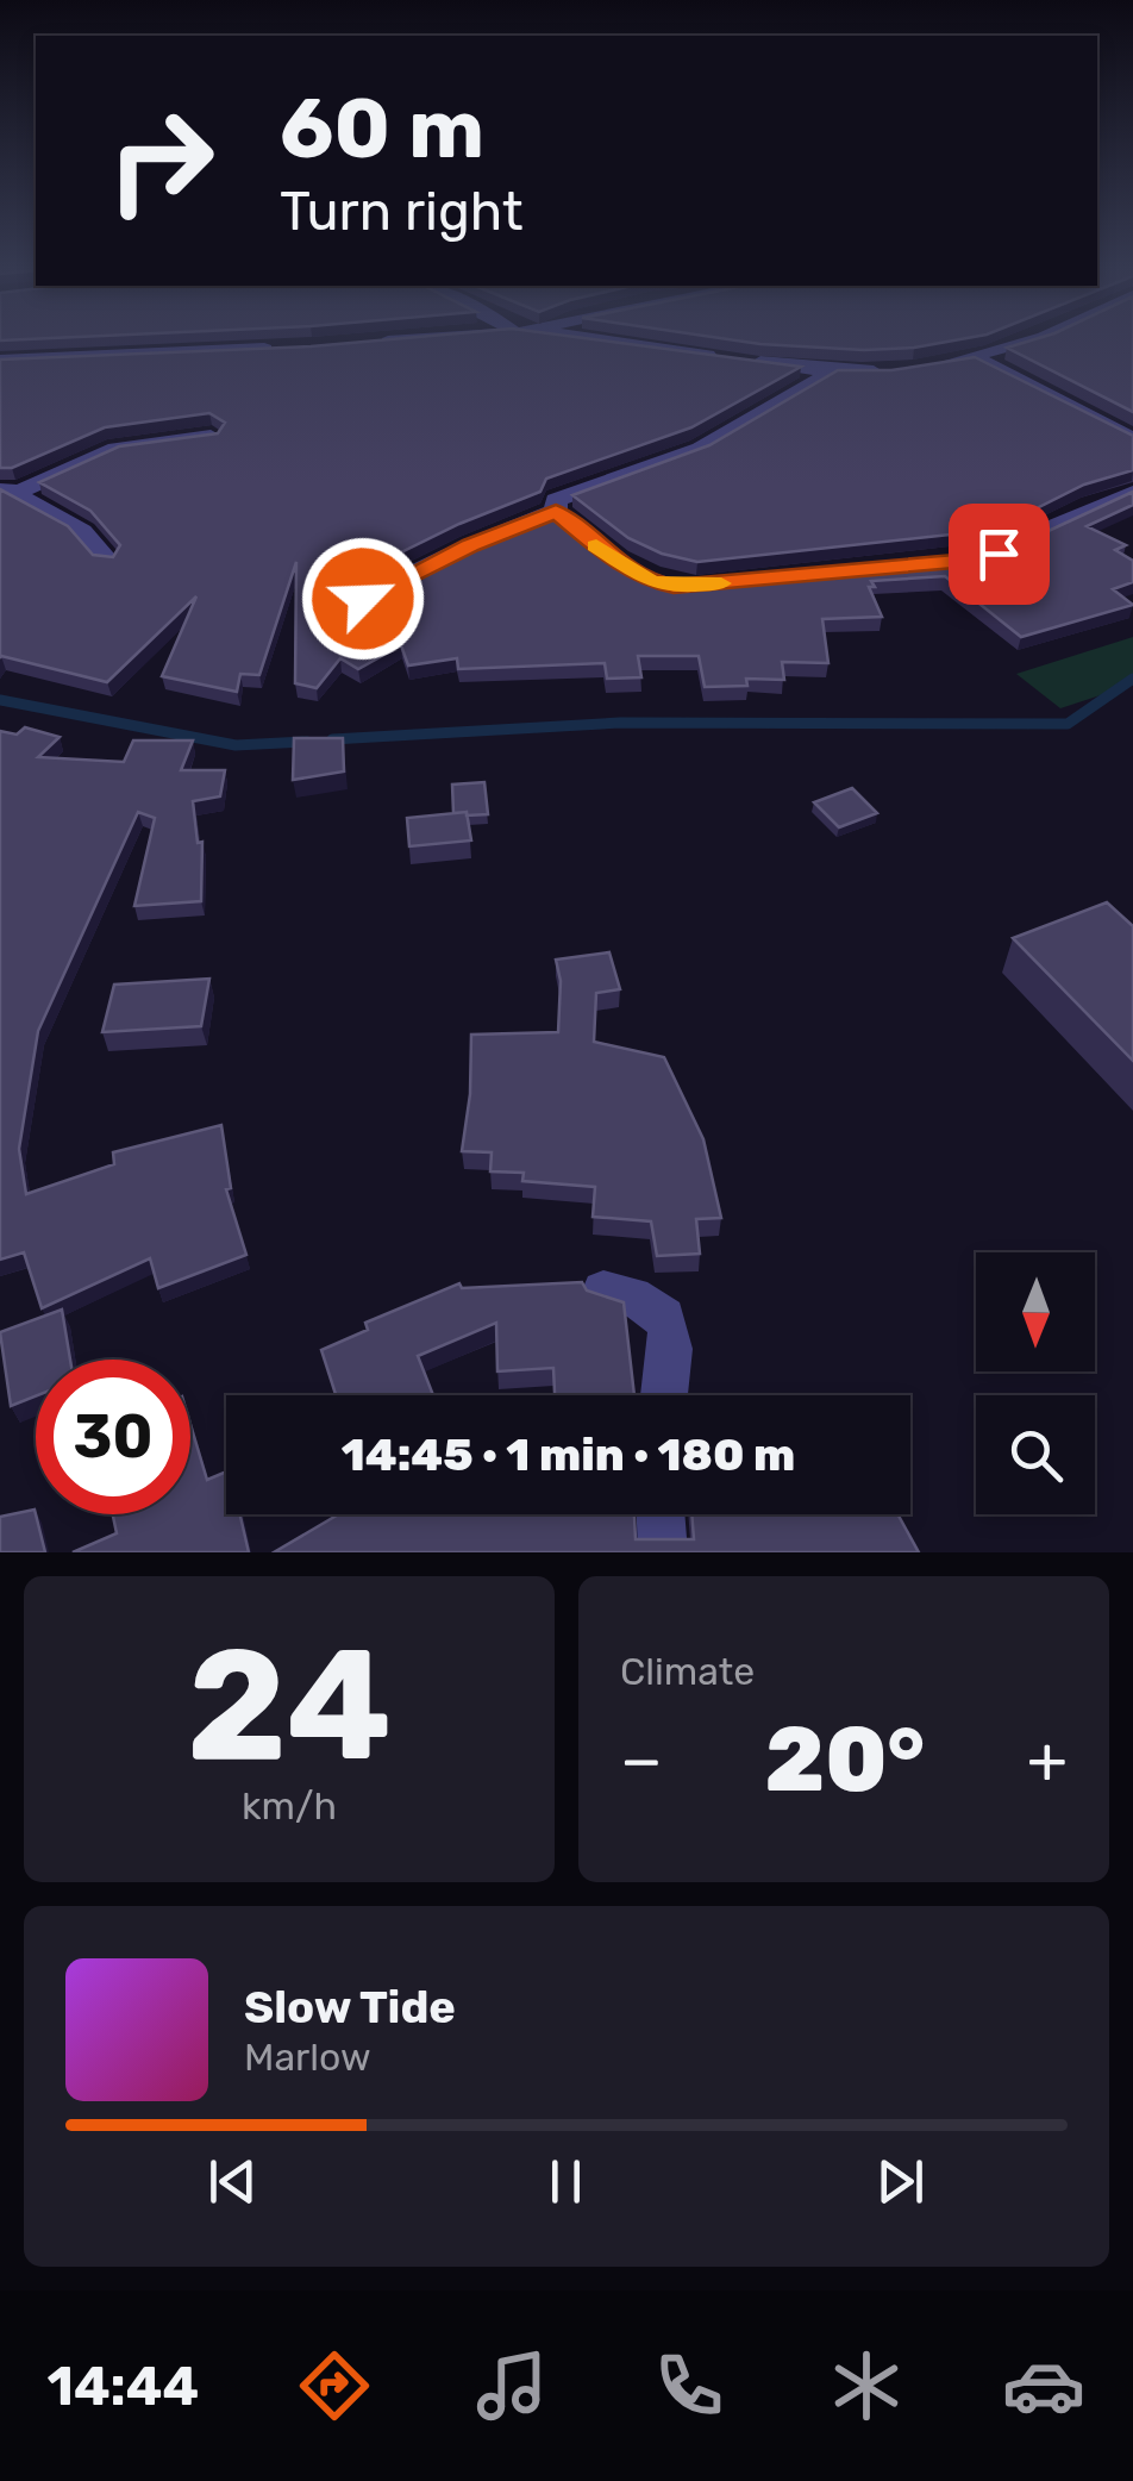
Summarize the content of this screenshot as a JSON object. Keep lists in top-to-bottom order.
{
  "north": "bottom",
  "page": {
    "turn": ["60 m", "Turn right"],
    "limit": "30",
    "trip": "14:45 · 1 min · 180 m",
    "tile": [
      ["24", "km/h"],
      "Climate"
    ],
    "heat": ["−", "20°", "+"],
    "song": ["Slow Tide", "Marlow"],
    "tabs": "14:44"
  }
}
